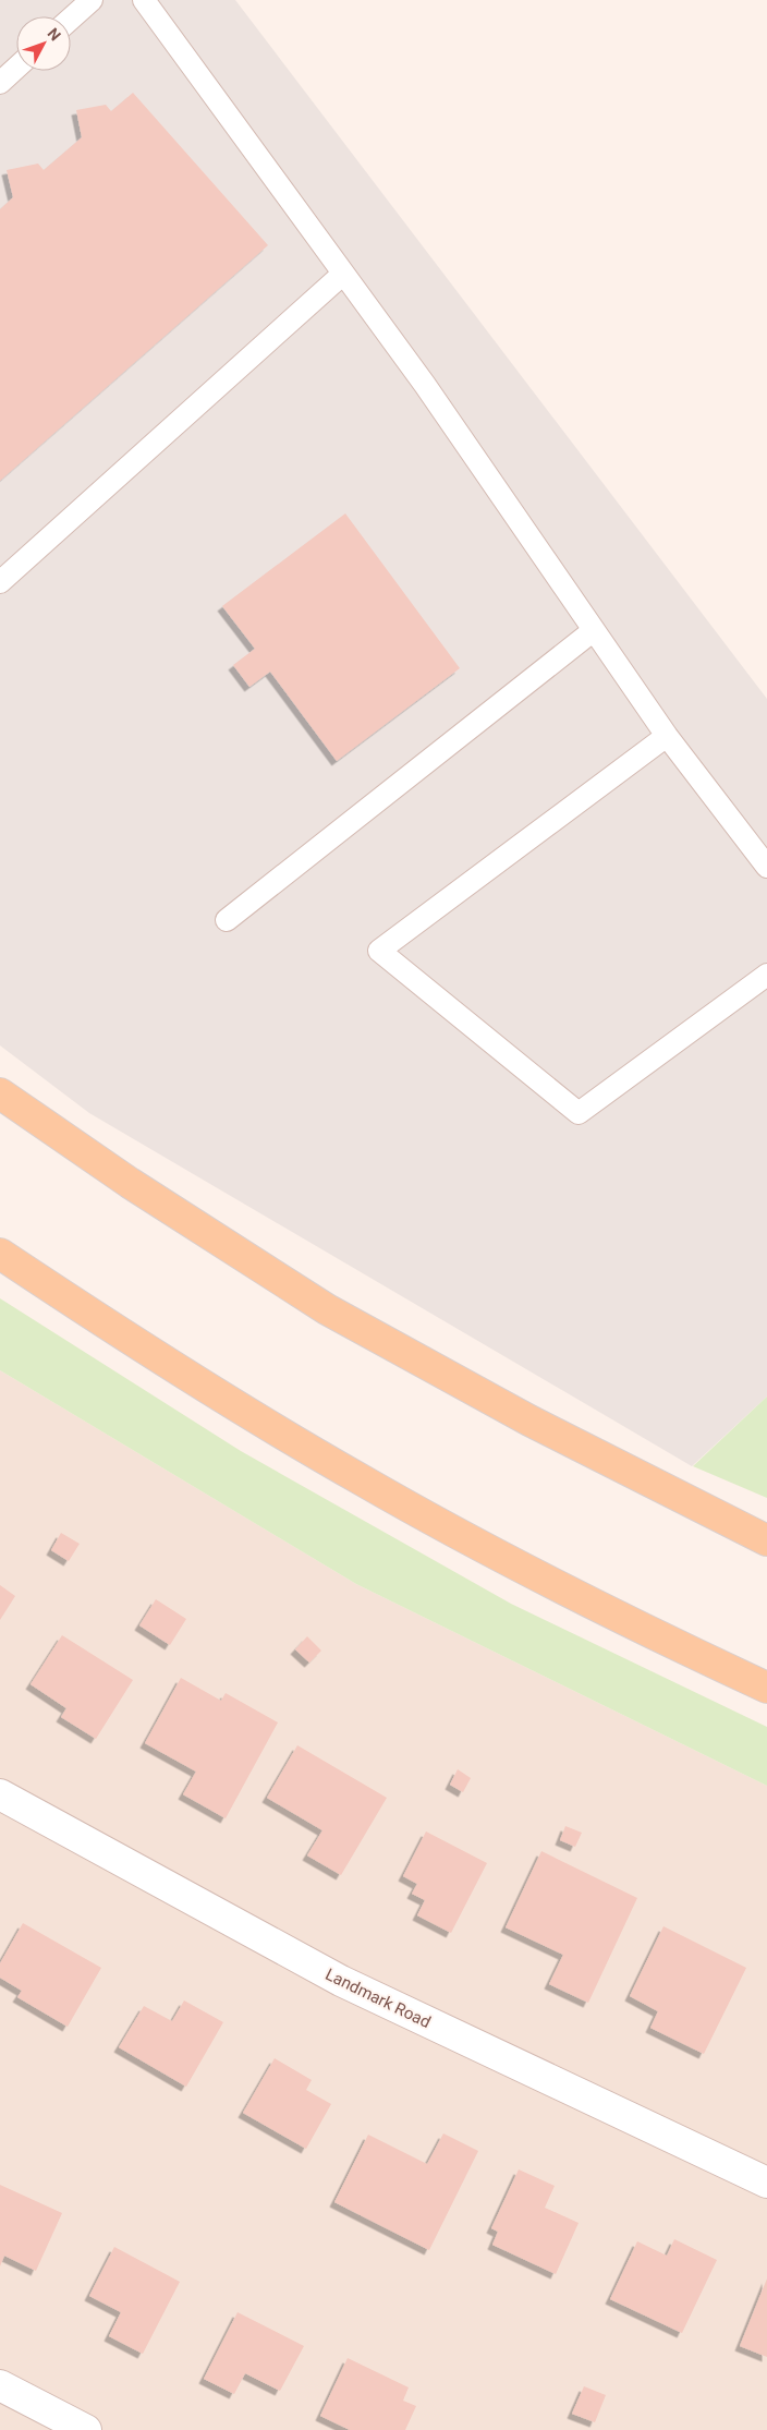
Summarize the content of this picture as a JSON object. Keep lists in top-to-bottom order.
{
  "streets": {
    "street": ["Landmark Road"]
  },
  "north": "top right"
}
